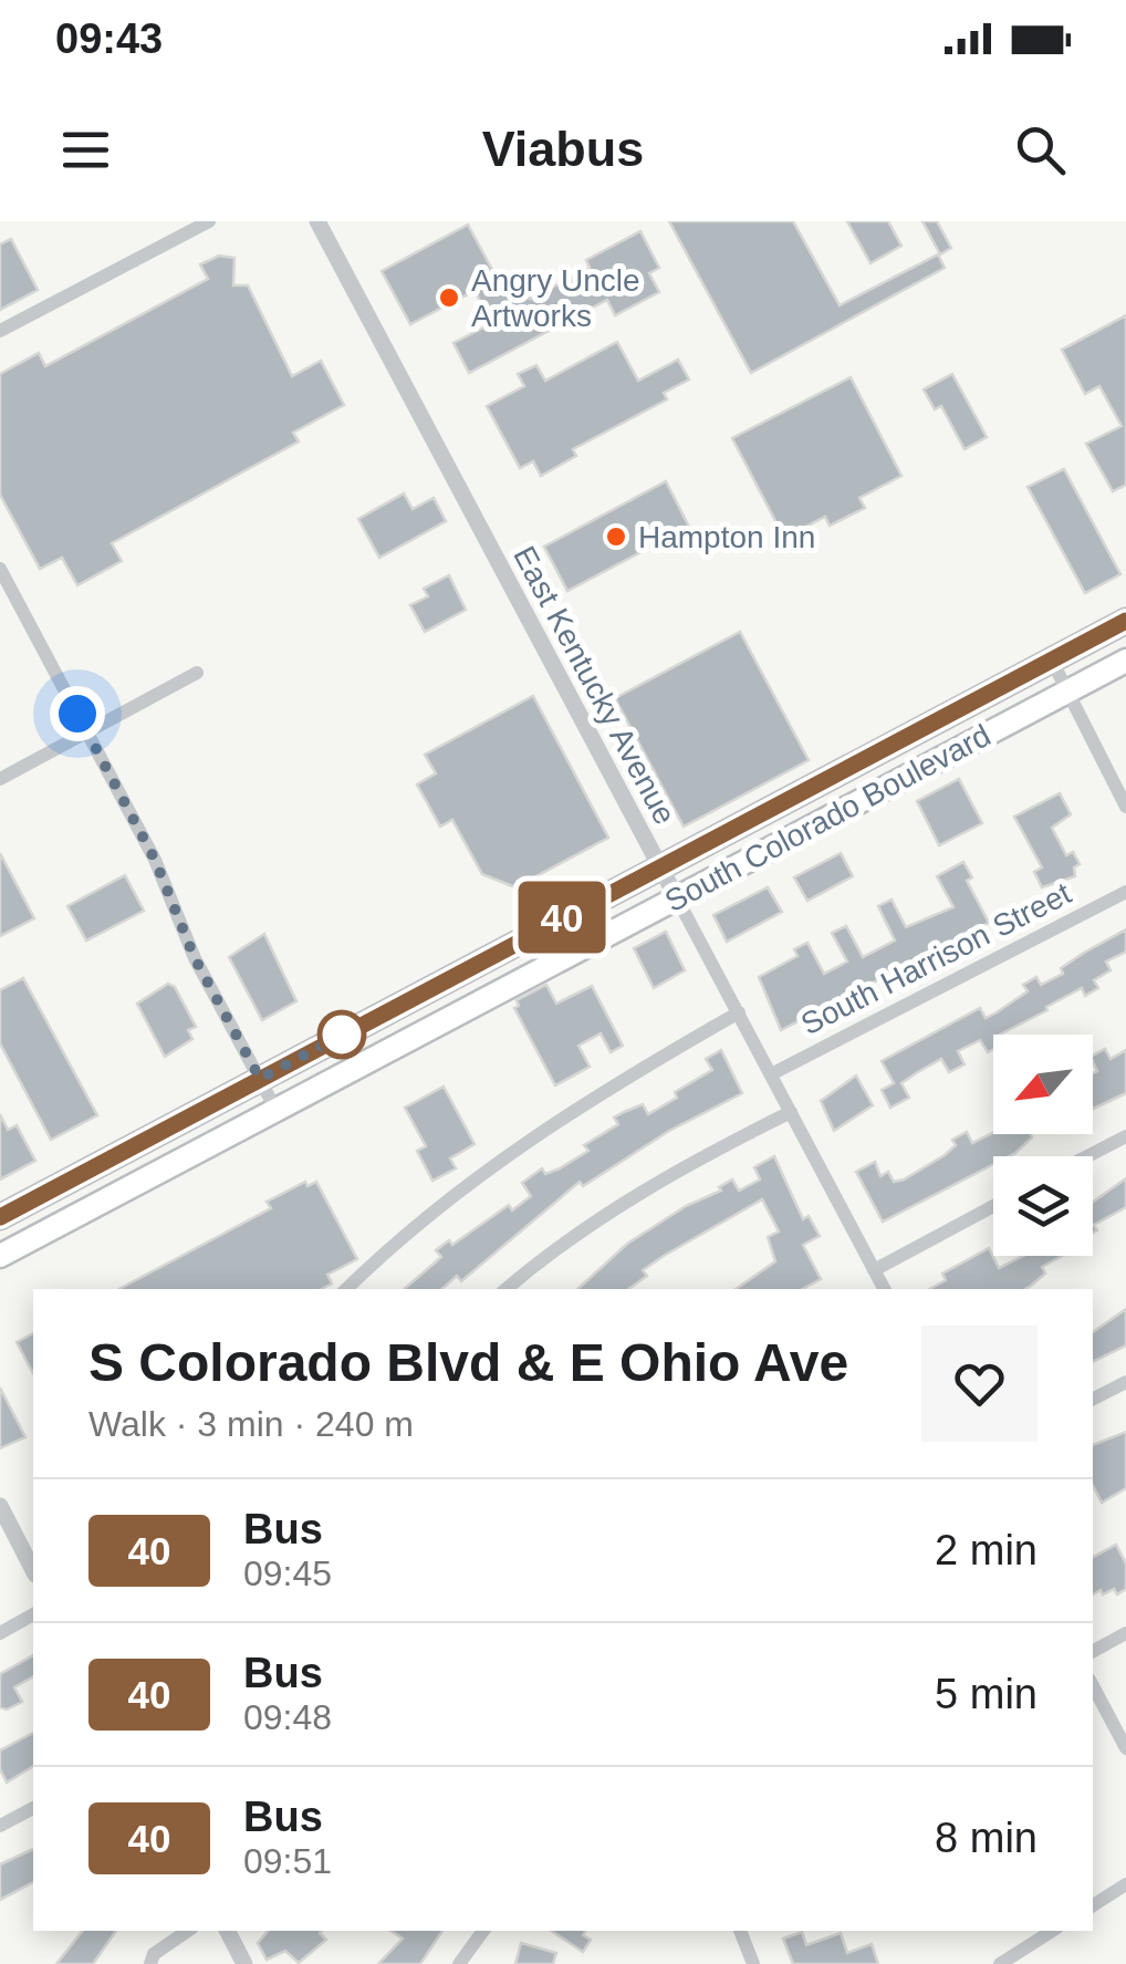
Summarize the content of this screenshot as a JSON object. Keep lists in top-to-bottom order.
{
  "streets": {
    "main road": ["South Colorado Boulevard"],
    "street": ["East Kentucky Avenue", "South Harrison Street"]
  },
  "crossings": [
    ["East Kentucky Avenue", "South Colorado Boulevard"],
    ["East Kentucky Avenue", "South Harrison Street"]
  ],
  "places": ["Angry Uncle Artworks", "Hampton Inn"],
  "lines": ["bus line 40"],
  "north": "bottom left",
  "page": {
    "status": "09:43",
    "header": "Viabus",
    "on_map": "40",
    "heading": ["S Colorado Blvd & E Ohio Ave", "Walk · 3 min · 240 m"],
    "list": [
      {
        "mark": "40",
        "name": "Bus",
        "note": "09:45",
        "value": "2 min"
      },
      {
        "mark": "40",
        "name": "Bus",
        "note": "09:48",
        "value": "5 min"
      },
      {
        "mark": "40",
        "name": "Bus",
        "note": "09:51",
        "value": "8 min"
      }
    ]
  }
}
